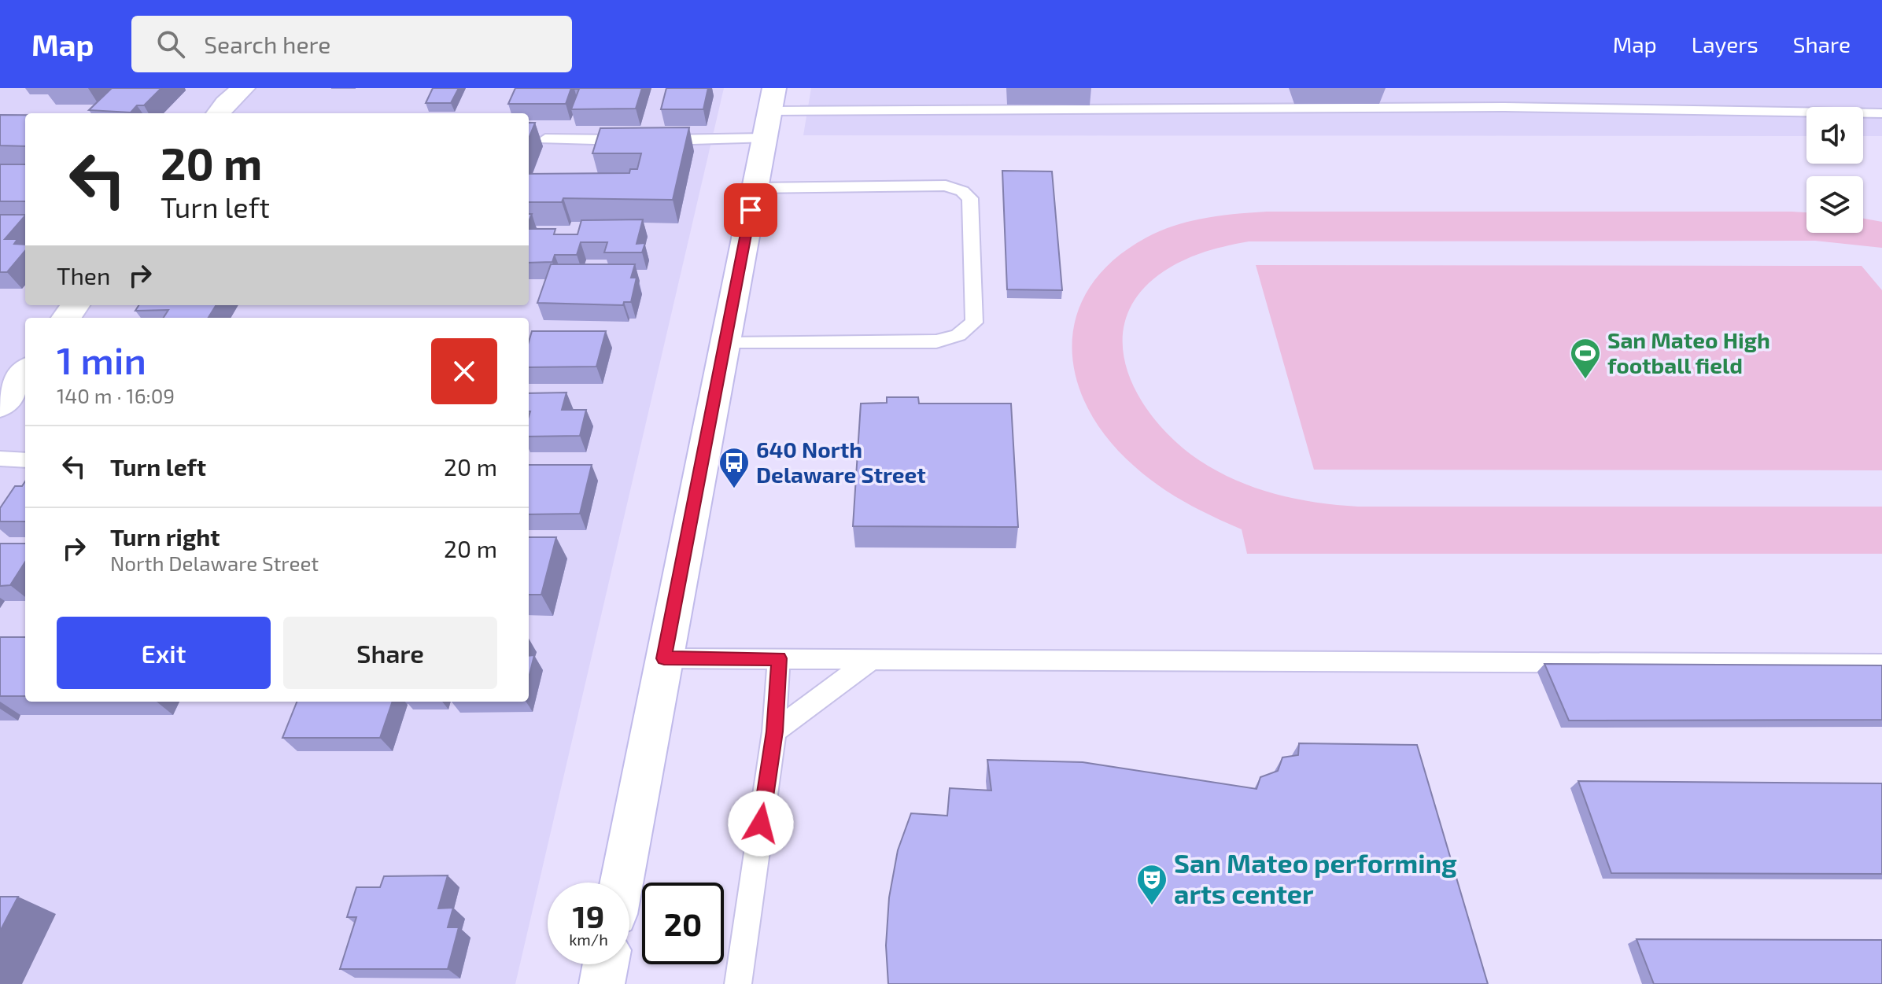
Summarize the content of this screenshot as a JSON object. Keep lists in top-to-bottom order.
{
  "places": {
    "sports": ["San Mateo High football field"],
    "bus stop": ["640 North Delaware Street"],
    "theatre": ["San Mateo performing arts center"]
  },
  "page": {
    "header": "Map",
    "search": "Search here",
    "nav": ["Map", "Layers", "Share"],
    "turn": ["20 m", "Turn left"],
    "then": "Then",
    "heading": ["1 min", "140 m · 16:09"],
    "list": [
      {
        "name": "Turn left",
        "value": "20 m"
      },
      {
        "name": "Turn right",
        "note": "North Delaware Street",
        "value": "20 m"
      }
    ],
    "buttons": ["Exit", "Share"],
    "speed": "19 km/h",
    "limit": "20"
  }
}
